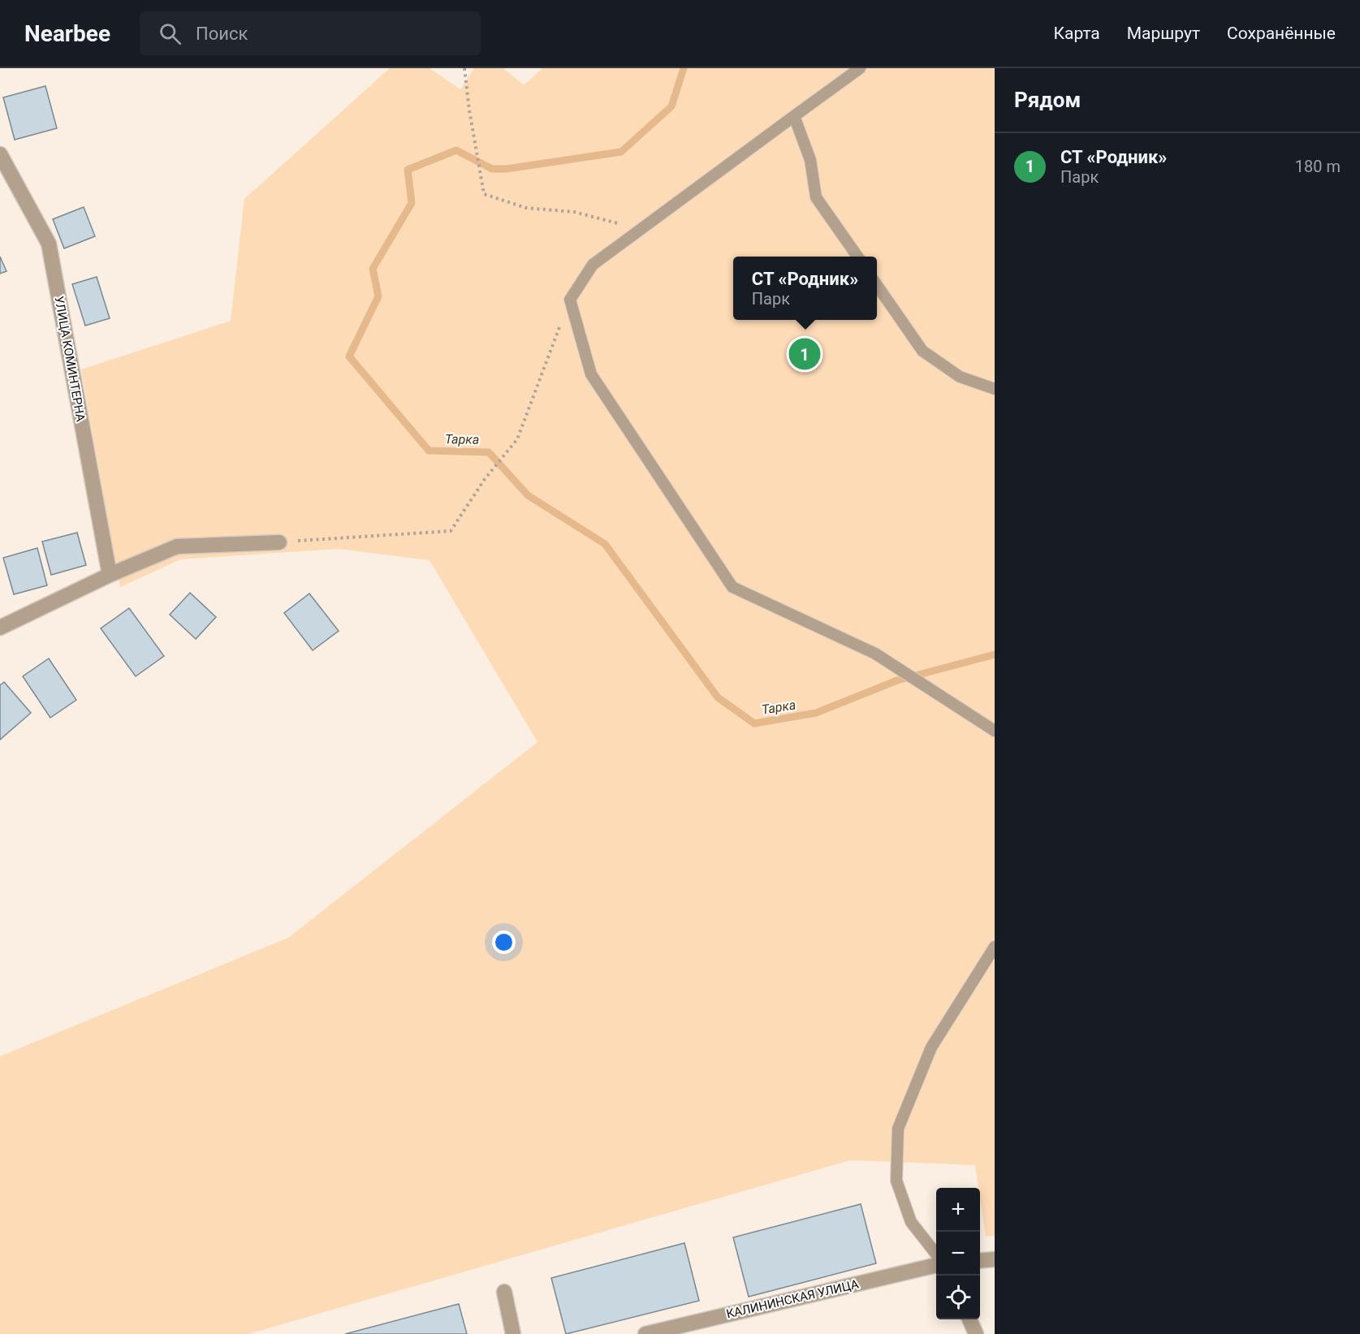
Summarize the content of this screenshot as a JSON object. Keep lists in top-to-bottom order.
{
  "streets": {
    "street": ["УЛИЦА КОМИНТЕРНА", "КАЛИНИНСКАЯ УЛИЦА"]
  },
  "water": ["Тарка"],
  "page": {
    "header": "Nearbee",
    "search": "Поиск",
    "nav": ["Карта", "Маршрут", "Сохранённые"],
    "heading": "Рядом",
    "list": [
      {
        "mark": "1",
        "name": "СТ «Родник»",
        "note": "Парк",
        "value": "180 m"
      }
    ],
    "popup": ["СТ «Родник»", "Парк"],
    "pins": "1",
    "map_buttons": ["+", "−"]
  }
}
